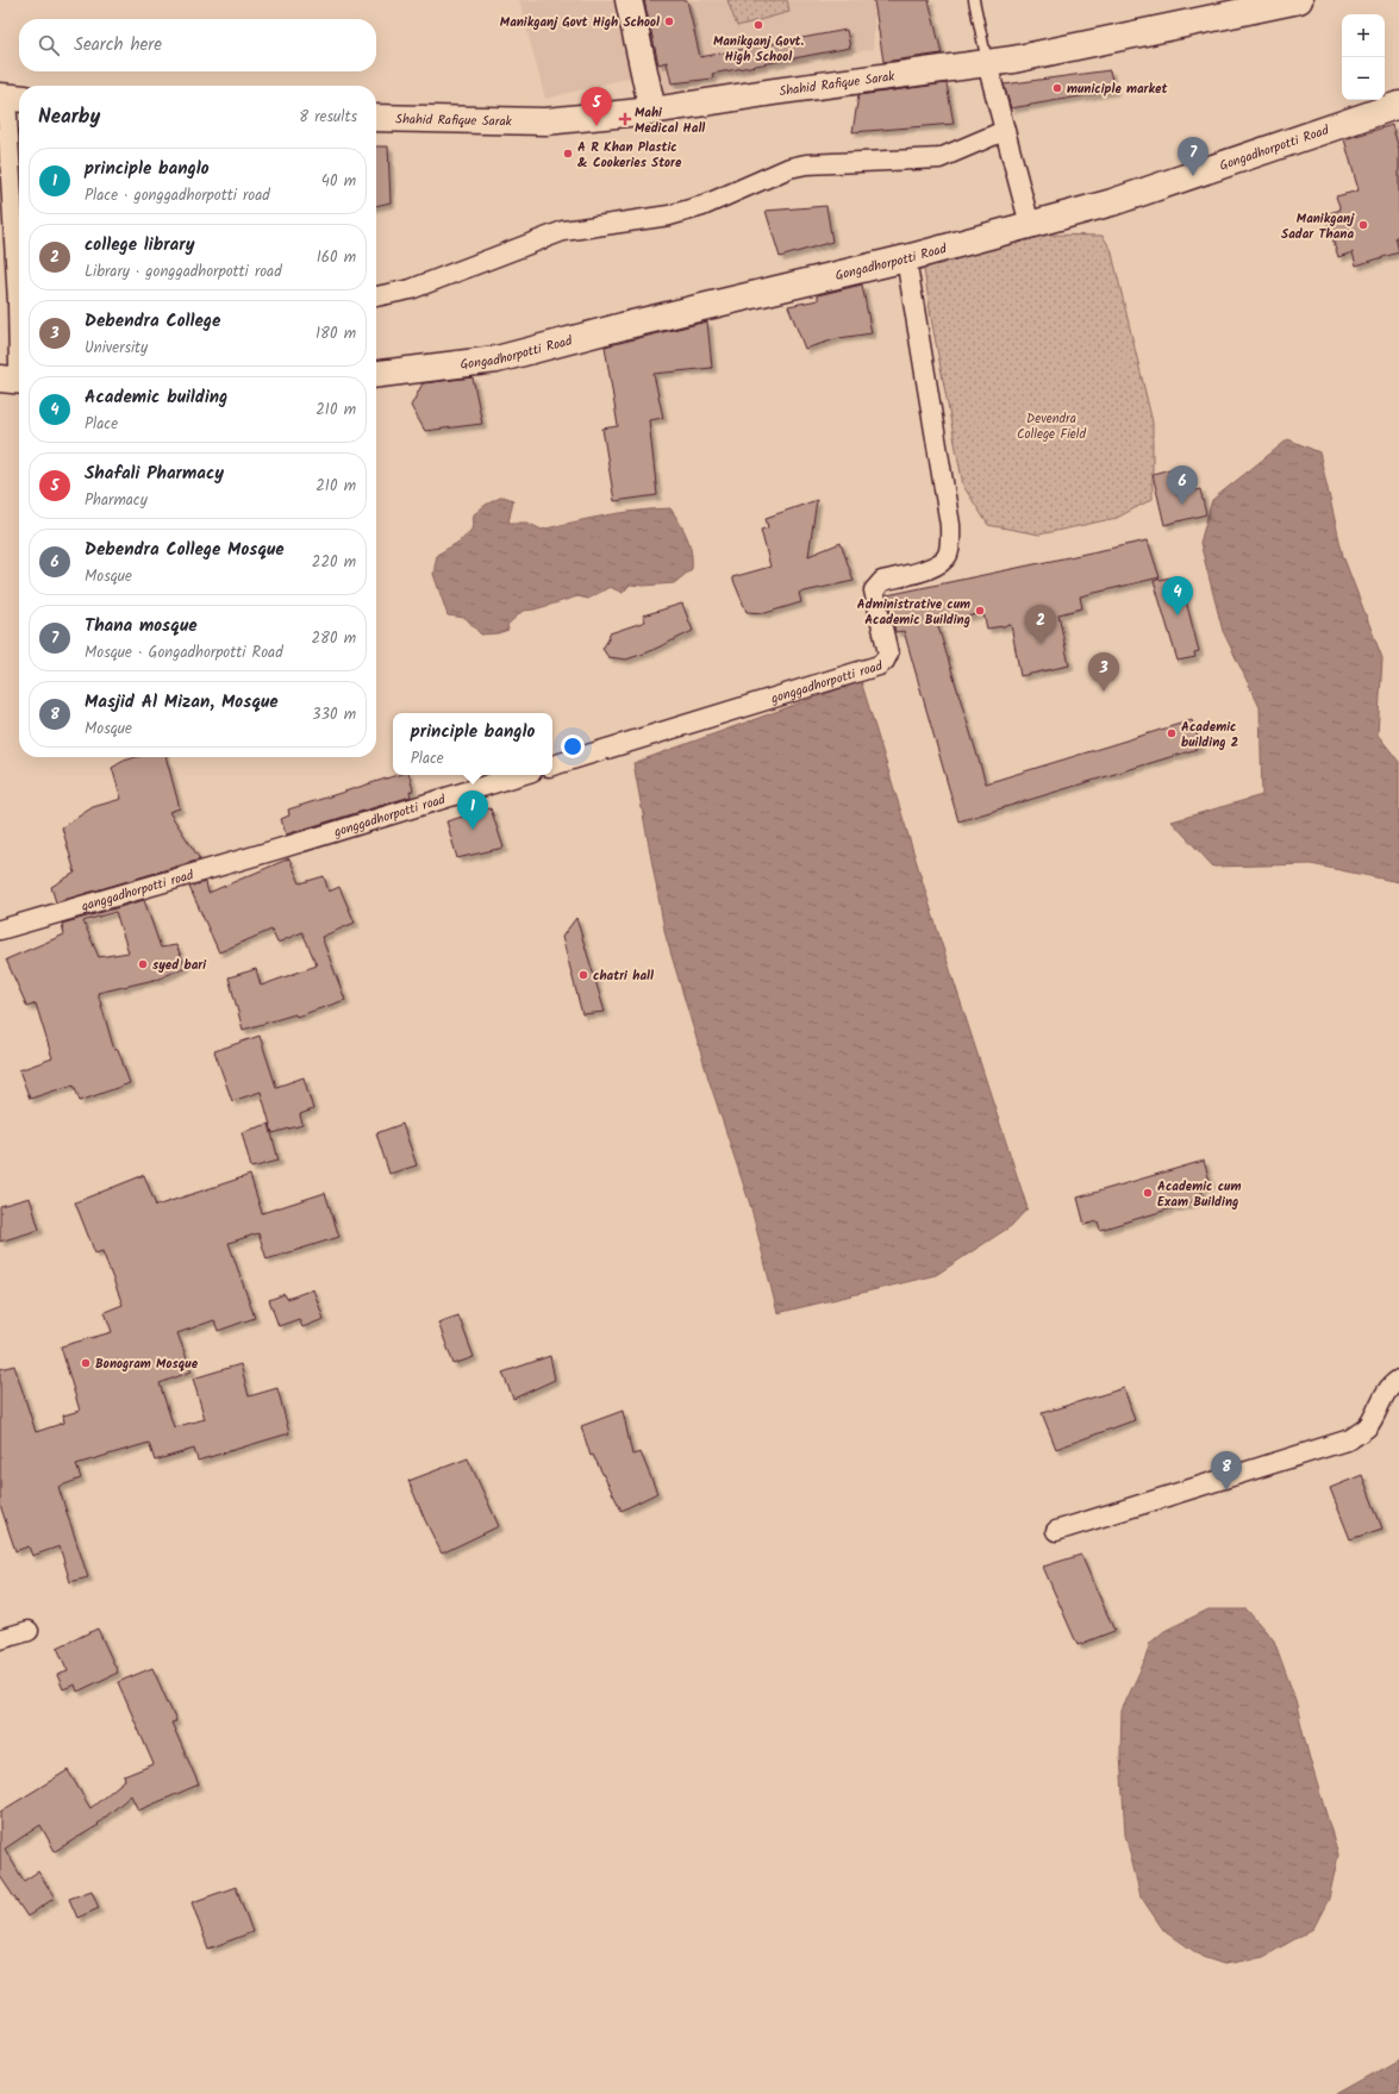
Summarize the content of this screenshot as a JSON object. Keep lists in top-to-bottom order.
{
  "streets": {
    "street": [
      "Shahid Rafique Sarak",
      "Gongadhorpotti Road",
      "gonggadhorpotti road",
      "ganggadhorpotti road"
    ]
  },
  "crossings": [
    ["Gongadhorpotti Road", "gonggadhorpotti road"],
    ["gonggadhorpotti road", "ganggadhorpotti road"]
  ],
  "parks": ["Devendra College Field"],
  "places": {
    "other": [
      "Manikganj Govt High School",
      "Manikganj Govt. High School",
      "municiple market",
      "A R Khan Plastic & Cookeries Store",
      "Manikganj Sadar Thana",
      "Administrative cum Academic Building",
      "Academic building 2",
      "syed bari",
      "chatri hall",
      "Academic cum Exam Building",
      "Bonogram Mosque"
    ],
    "health": ["Mahi Medical Hall"]
  },
  "page": {
    "map_buttons": ["+", "−"],
    "search": "Search here",
    "heading": ["Nearby", "8 results"],
    "pins": [
      "5",
      "7",
      "6",
      "4",
      "2",
      "3",
      "1",
      "8"
    ],
    "list": [
      {
        "mark": "1",
        "name": "principle banglo",
        "note": "Place · gonggadhorpotti road",
        "value": "40 m"
      },
      {
        "mark": "2",
        "name": "college library",
        "note": "Library · gonggadhorpotti road",
        "value": "160 m"
      },
      {
        "mark": "3",
        "name": "Debendra College",
        "note": "University",
        "value": "180 m"
      },
      {
        "mark": "4",
        "name": "Academic building",
        "note": "Place",
        "value": "210 m"
      },
      {
        "mark": "5",
        "name": "Shafali Pharmacy",
        "note": "Pharmacy",
        "value": "210 m"
      },
      {
        "mark": "6",
        "name": "Debendra College Mosque",
        "note": "Mosque",
        "value": "220 m"
      },
      {
        "mark": "7",
        "name": "Thana mosque",
        "note": "Mosque · Gongadhorpotti Road",
        "value": "280 m"
      },
      {
        "mark": "8",
        "name": "Masjid Al Mizan, Mosque",
        "note": "Mosque",
        "value": "330 m"
      }
    ],
    "popup": ["principle banglo", "Place"]
  }
}
